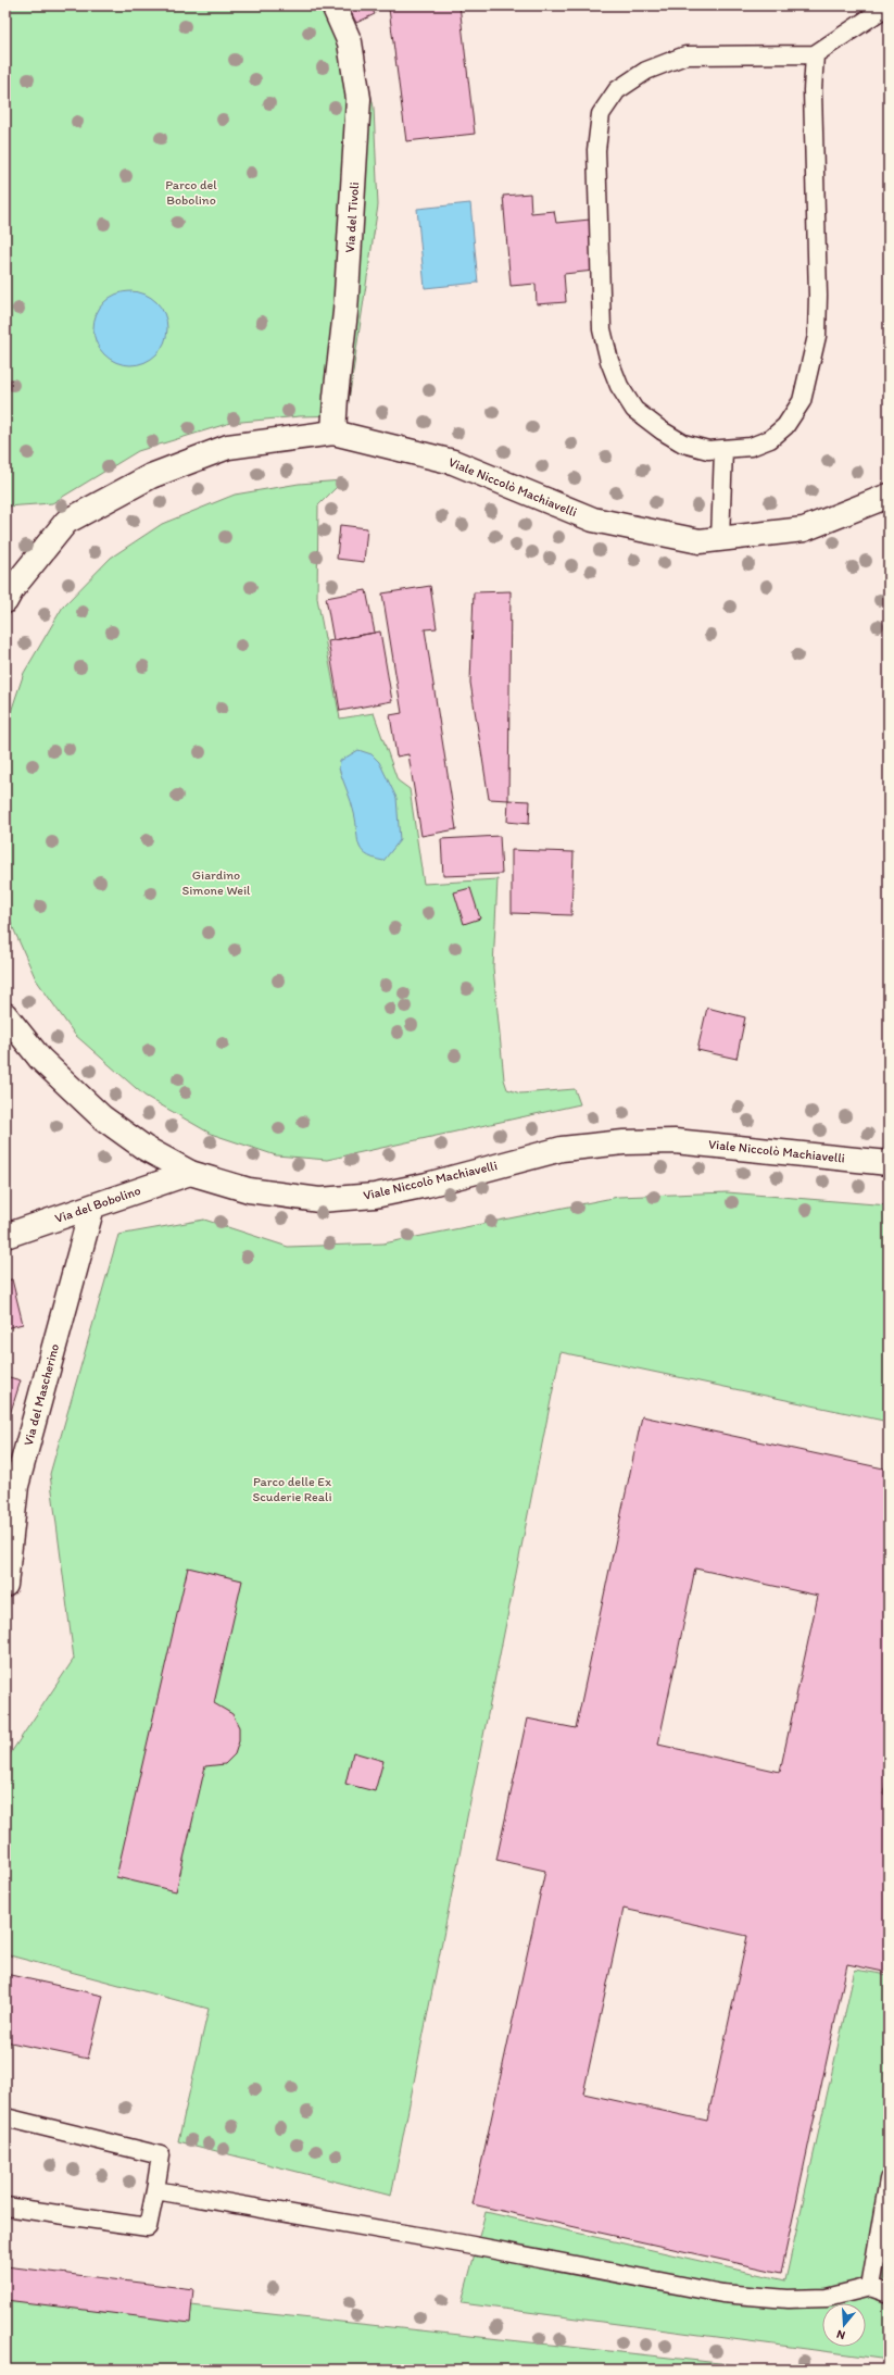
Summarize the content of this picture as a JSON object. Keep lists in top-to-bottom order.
{
  "streets": {
    "main road": [
      "Via del Tivoli",
      "Viale Niccolò Machiavelli",
      "Via del Bobolino",
      "Via del Mascherino"
    ]
  },
  "crossings": [
    ["Via del Tivoli", "Viale Niccolò Machiavelli"],
    ["Viale Niccolò Machiavelli", "Via del Bobolino"],
    ["Via del Bobolino", "Via del Mascherino"]
  ],
  "parks": ["Parco del Bobolino", "Giardino Simone Weil", "Parco delle Ex Scuderie Reali"],
  "north": "bottom"
}
